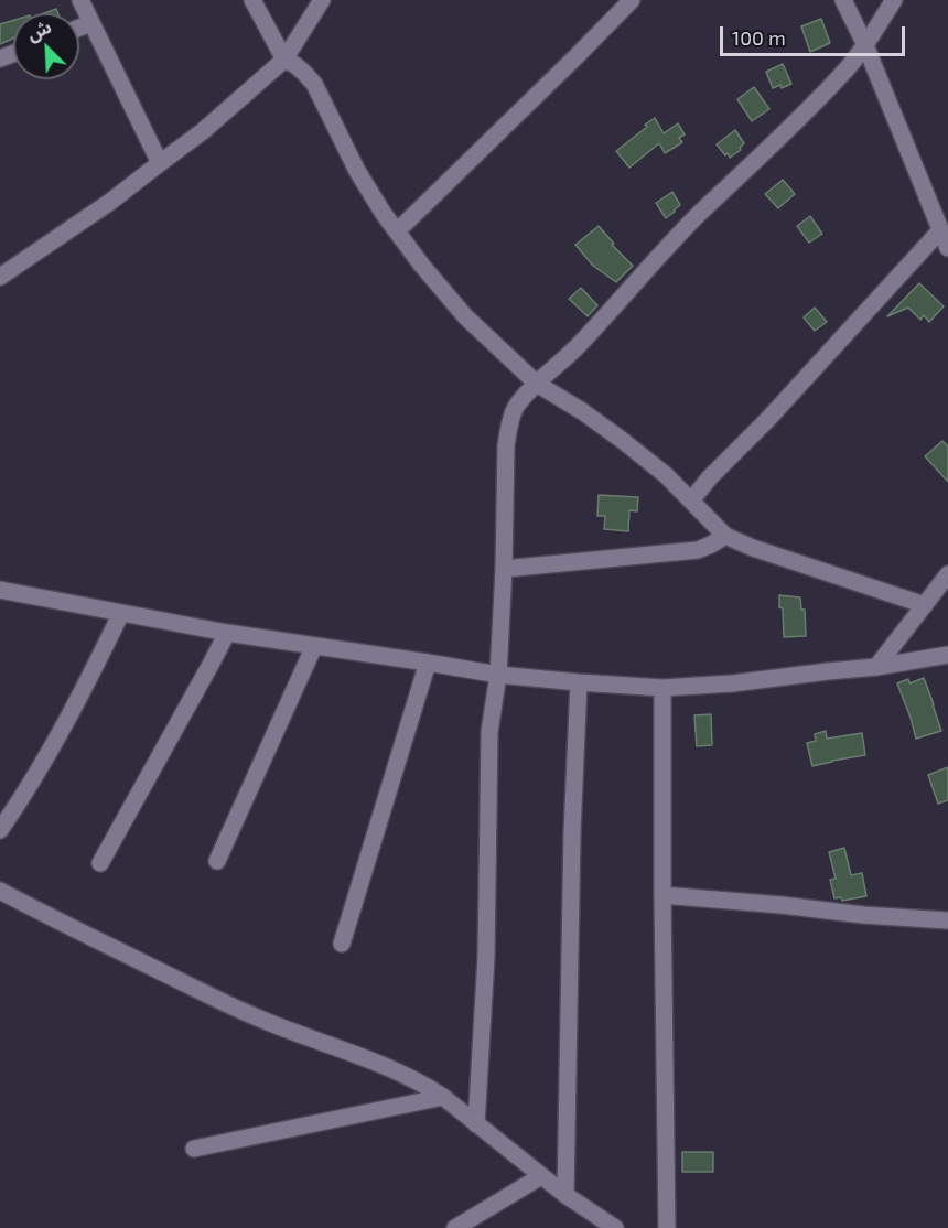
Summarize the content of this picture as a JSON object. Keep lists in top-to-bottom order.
{
  "scale_bar": "100 m",
  "north": "top left"
}
